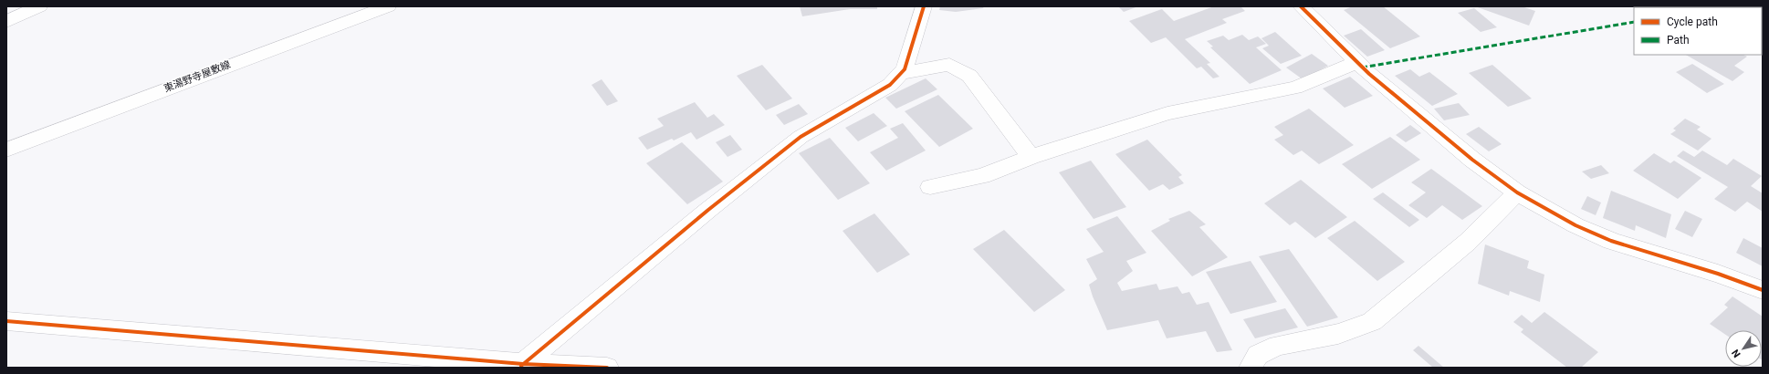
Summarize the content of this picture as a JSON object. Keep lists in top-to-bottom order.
{
  "streets": {
    "street": ["東湯野寺屋敷線"]
  },
  "legend": ["Cycle path", "Path"],
  "north": "bottom left"
}
